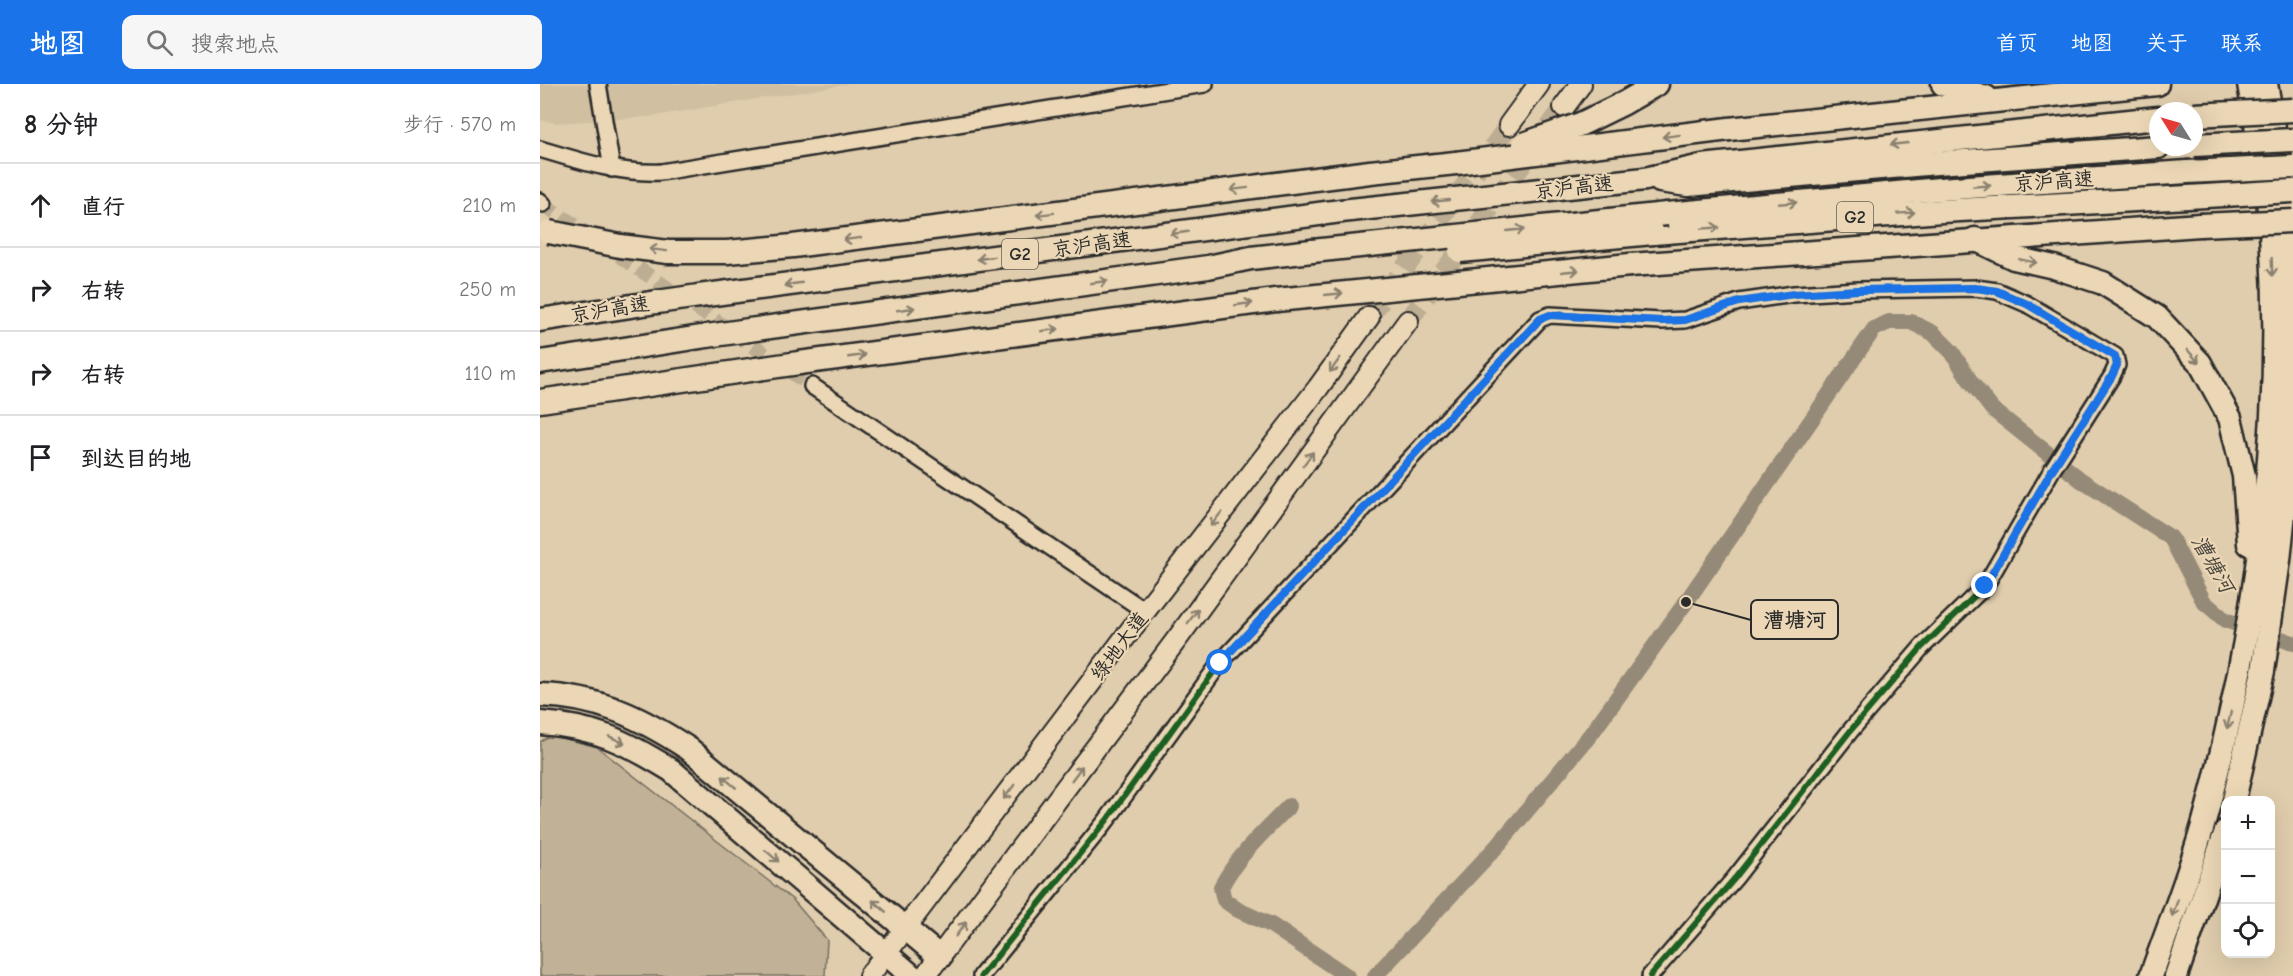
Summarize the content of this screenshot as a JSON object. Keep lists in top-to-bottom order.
{
  "streets": {
    "highway": ["京沪高速", "G2"],
    "main road": ["绿地大道"]
  },
  "water": ["漕塘河"],
  "places": ["漕塘河"],
  "north": "top left",
  "page": {
    "header": "地图",
    "search": "搜索地点",
    "nav": [
      "首页",
      "地图",
      "关于",
      "联系"
    ],
    "heading": ["8 分钟", "步行 · 570 m"],
    "list": [
      ["直行", "210 m"],
      ["右转", "250 m"],
      ["右转", "110 m"],
      "到达目的地"
    ],
    "map_buttons": ["+", "−"]
  }
}
